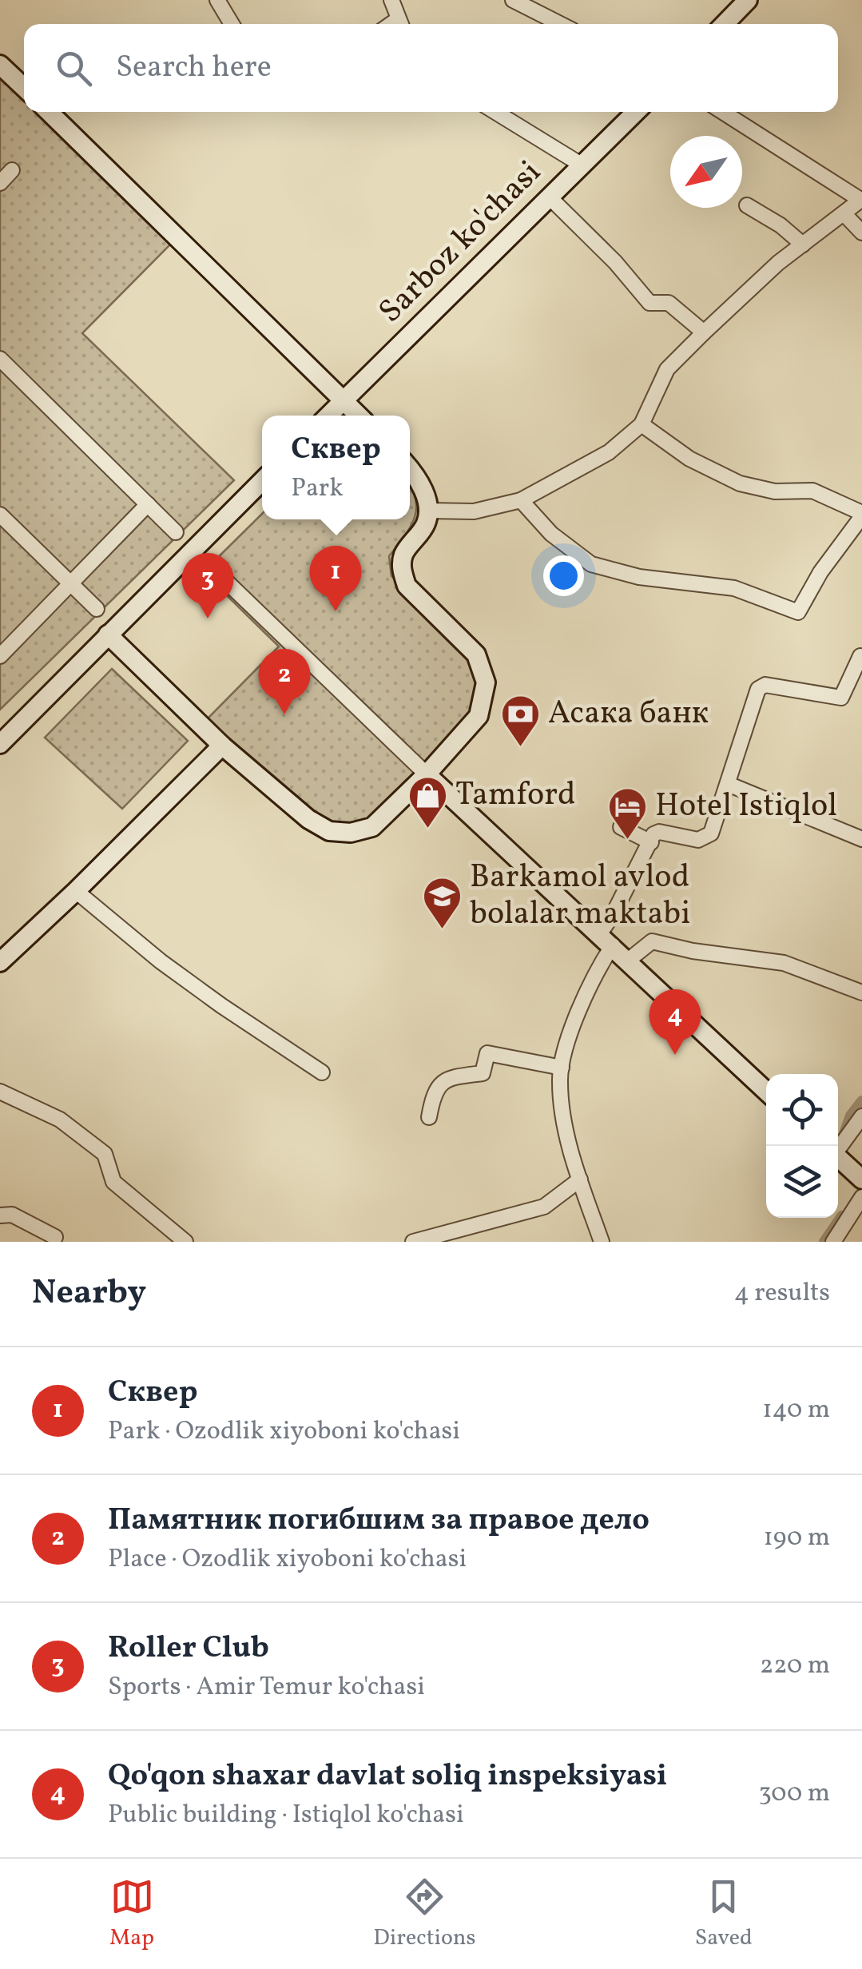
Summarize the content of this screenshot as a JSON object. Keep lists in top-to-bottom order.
{
  "streets": {
    "main road": ["Sarboz ko'chasi"]
  },
  "places": {
    "bank": ["Асака банк"],
    "shop": ["Tamford"],
    "hotel": ["Hotel Istiqlol"],
    "school or university": ["Barkamol avlod bolalar maktabi"]
  },
  "north": "bottom left",
  "page": {
    "search": "Search here",
    "popup": ["Сквер", "Park"],
    "pins": [
      "1",
      "3",
      "2",
      "4"
    ],
    "heading": ["Nearby", "4 results"],
    "list": [
      {
        "mark": "1",
        "name": "Сквер",
        "note": "Park · Ozodlik xiyoboni ko'chasi",
        "value": "140 m"
      },
      {
        "mark": "2",
        "name": "Памятник погибшим за правое дело",
        "note": "Place · Ozodlik xiyoboni ko'chasi",
        "value": "190 m"
      },
      {
        "mark": "3",
        "name": "Roller Club",
        "note": "Sports · Amir Temur ko'chasi",
        "value": "220 m"
      },
      {
        "mark": "4",
        "name": "Qo'qon shaxar davlat soliq inspeksiyasi",
        "note": "Public building · Istiqlol ko'chasi",
        "value": "300 m"
      }
    ],
    "nav": ["Map", "Directions", "Saved"]
  }
}
